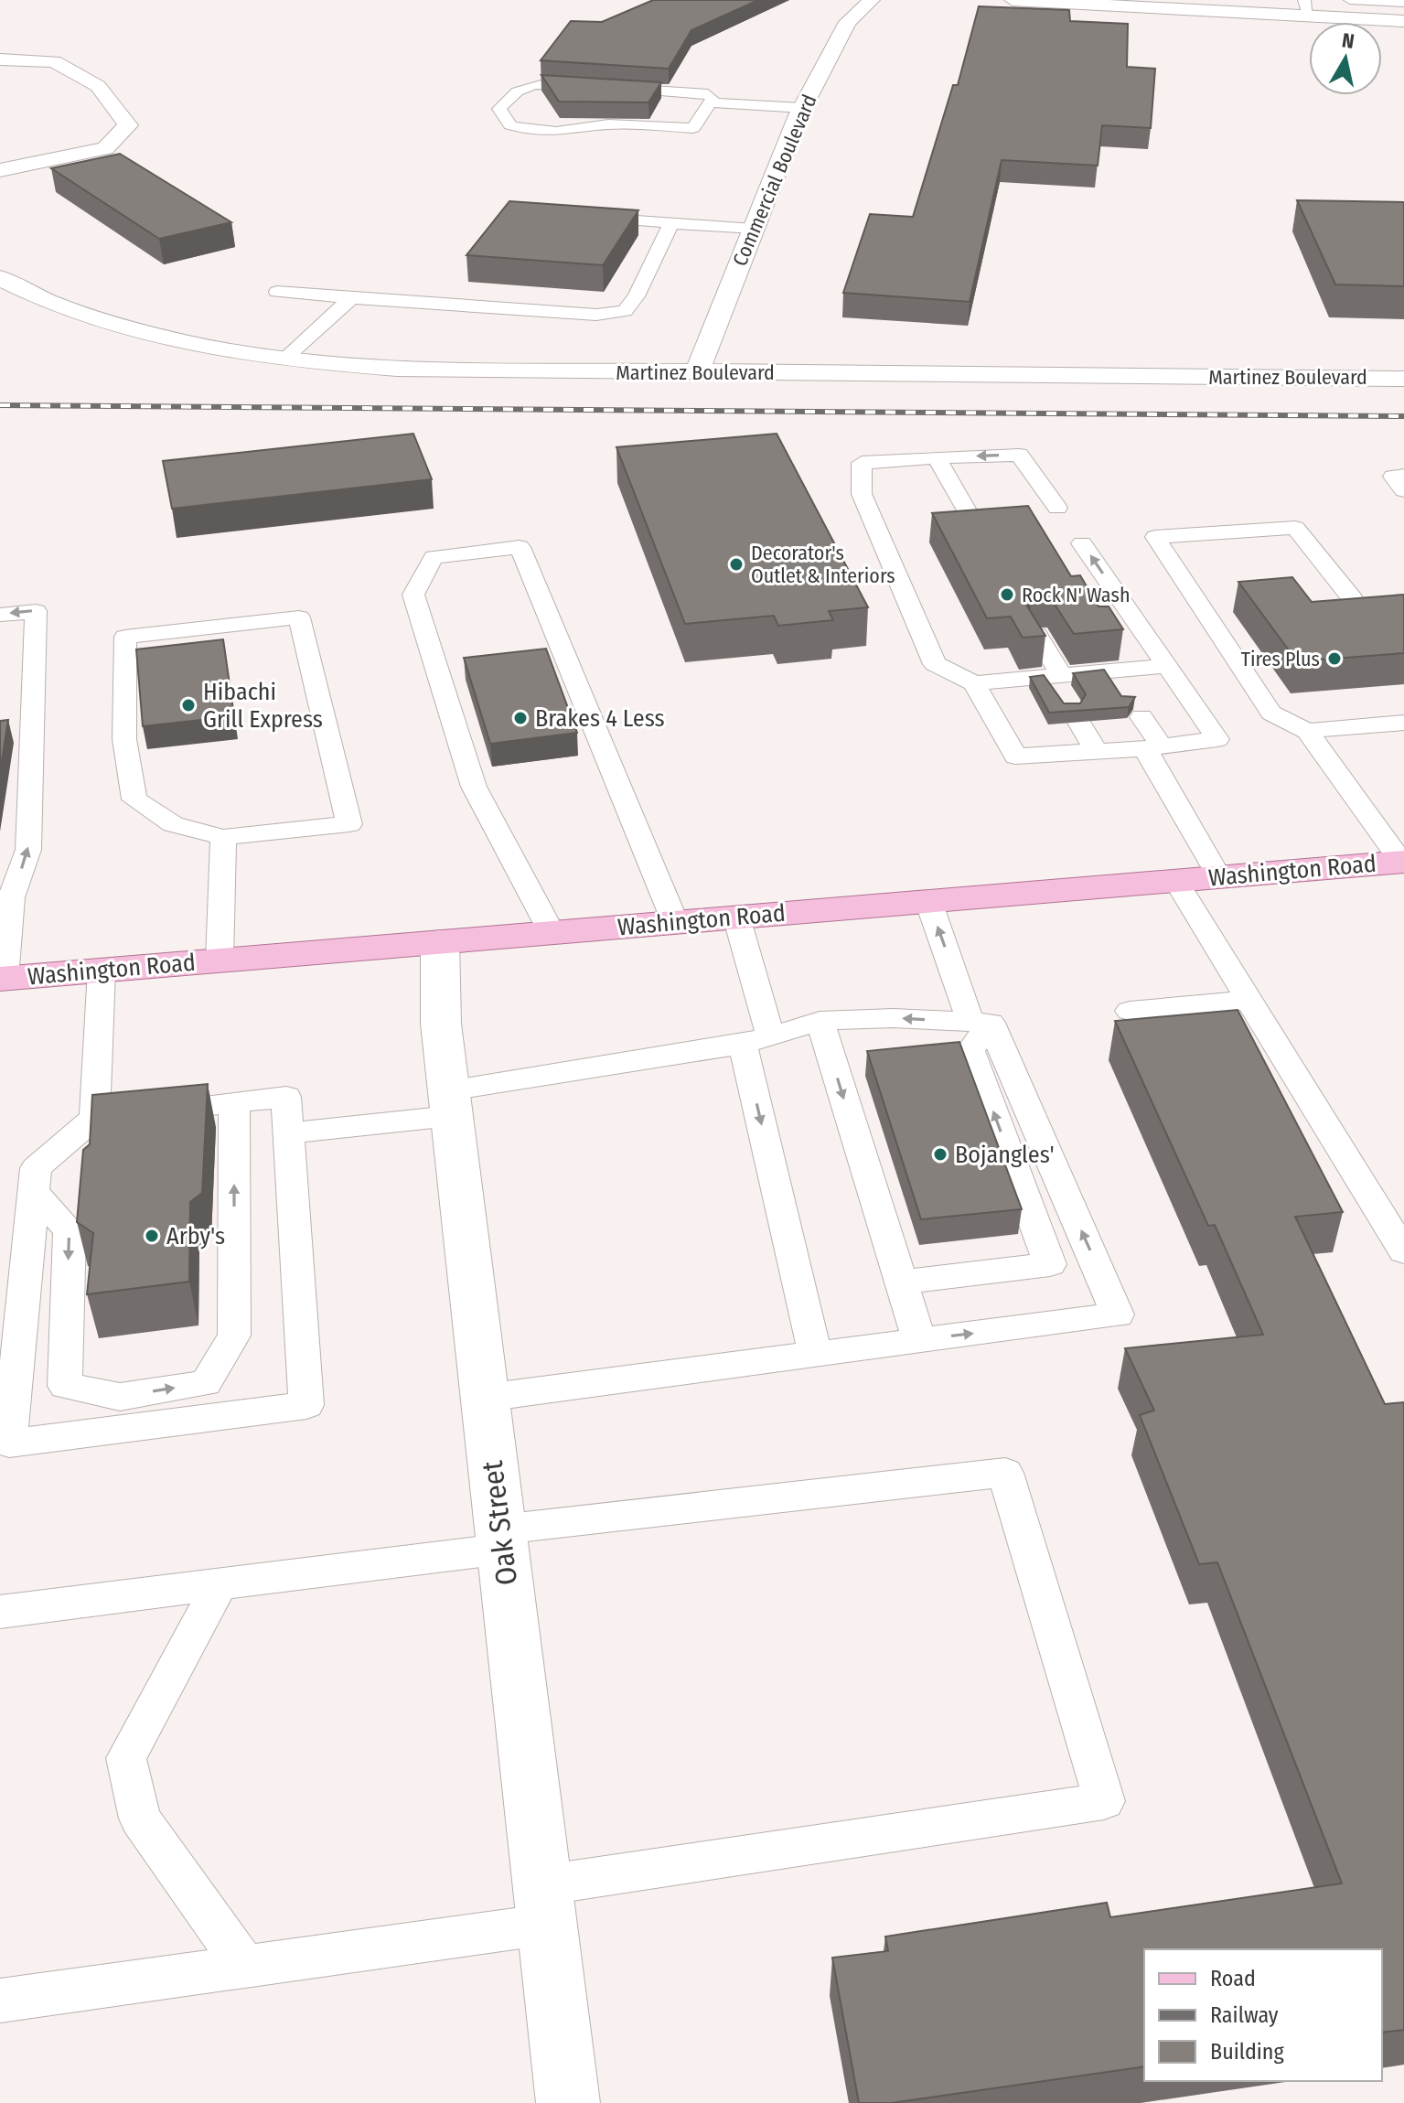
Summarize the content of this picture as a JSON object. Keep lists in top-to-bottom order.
{
  "streets": {
    "main road": ["Washington Road"],
    "street": ["Commercial Boulevard", "Martinez Boulevard", "Oak Street"]
  },
  "crossings": [
    ["Commercial Boulevard", "Martinez Boulevard"],
    ["Washington Road", "Oak Street"]
  ],
  "places": [
    "Decorator's Outlet & Interiors",
    "Rock N' Wash",
    "Tires Plus",
    "Hibachi Grill Express",
    "Brakes 4 Less",
    "Bojangles'",
    "Arby's"
  ],
  "legend": ["Road", "Railway", "Building"],
  "north": "top"
}
